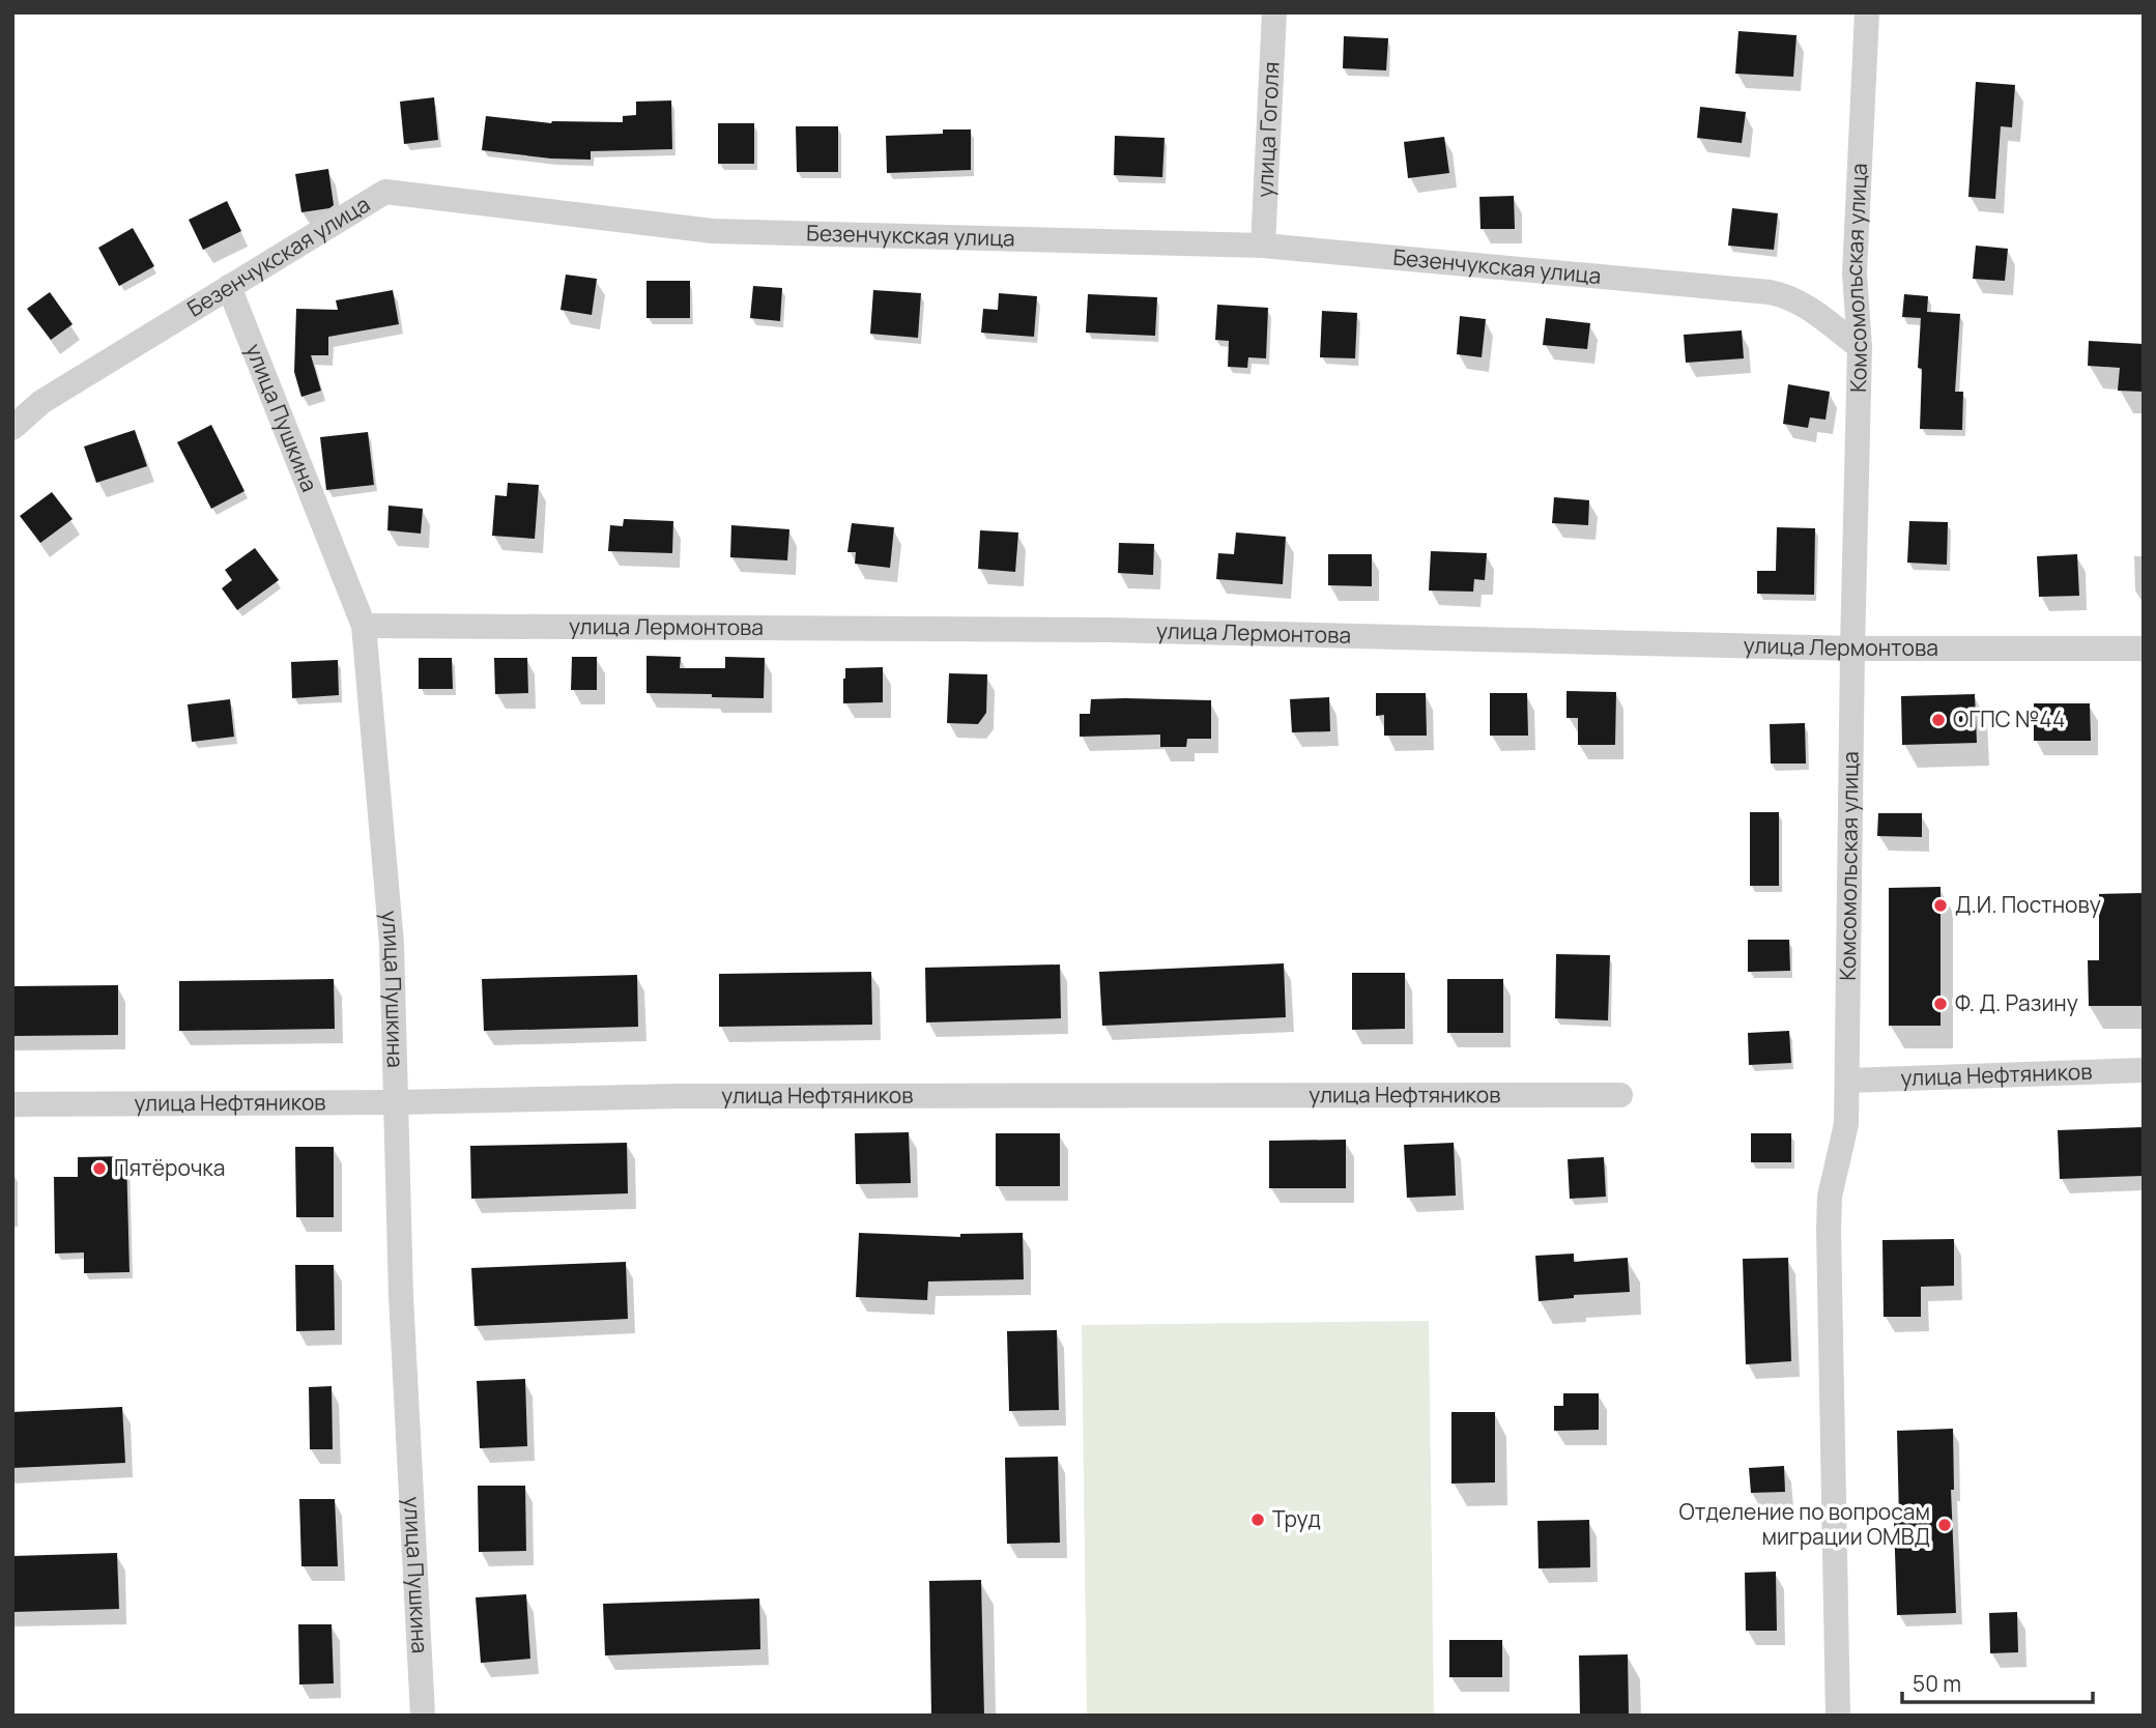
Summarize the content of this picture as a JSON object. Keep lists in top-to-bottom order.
{
  "streets": {
    "street": [
      "улица Гоголя",
      "Безенчукская улица",
      "Комсомольская улица",
      "улица Пушкина",
      "улица Лермонтова",
      "улица Нефтяников"
    ]
  },
  "crossings": [
    ["улица Гоголя", "Безенчукская улица"],
    ["Безенчукская улица", "Комсомольская улица"],
    ["Безенчукская улица", "улица Пушкина"],
    ["Комсомольская улица", "улица Лермонтова"],
    ["Комсомольская улица", "улица Нефтяников"],
    ["улица Пушкина", "улица Лермонтова"],
    ["улица Пушкина", "улица Нефтяников"]
  ],
  "places": [
    "ОГПС №44",
    "Д.И. Постнову",
    "Ф. Д. Разину",
    "Пятёрочка",
    "Труд",
    "Отделение по вопросам миграции ОМВД"
  ],
  "scale_bar": "50 m"
}
